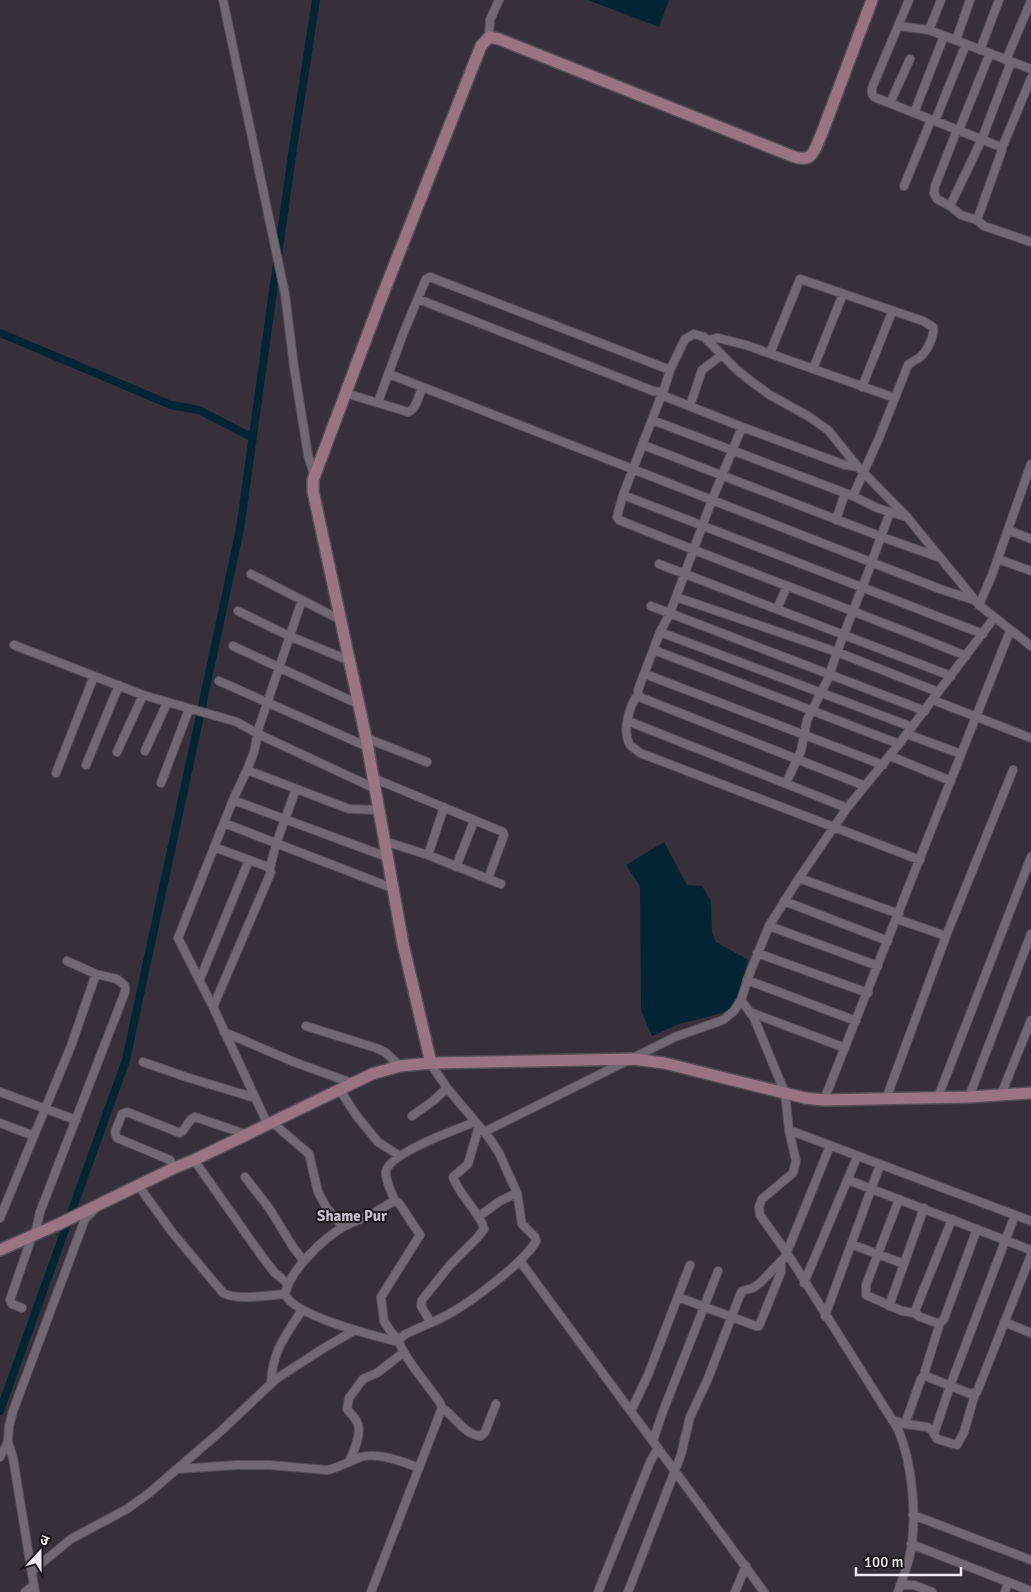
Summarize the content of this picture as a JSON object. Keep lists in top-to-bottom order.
{
  "districts": ["Shame Pur"],
  "scale_bar": "100 m",
  "north": "top"
}
